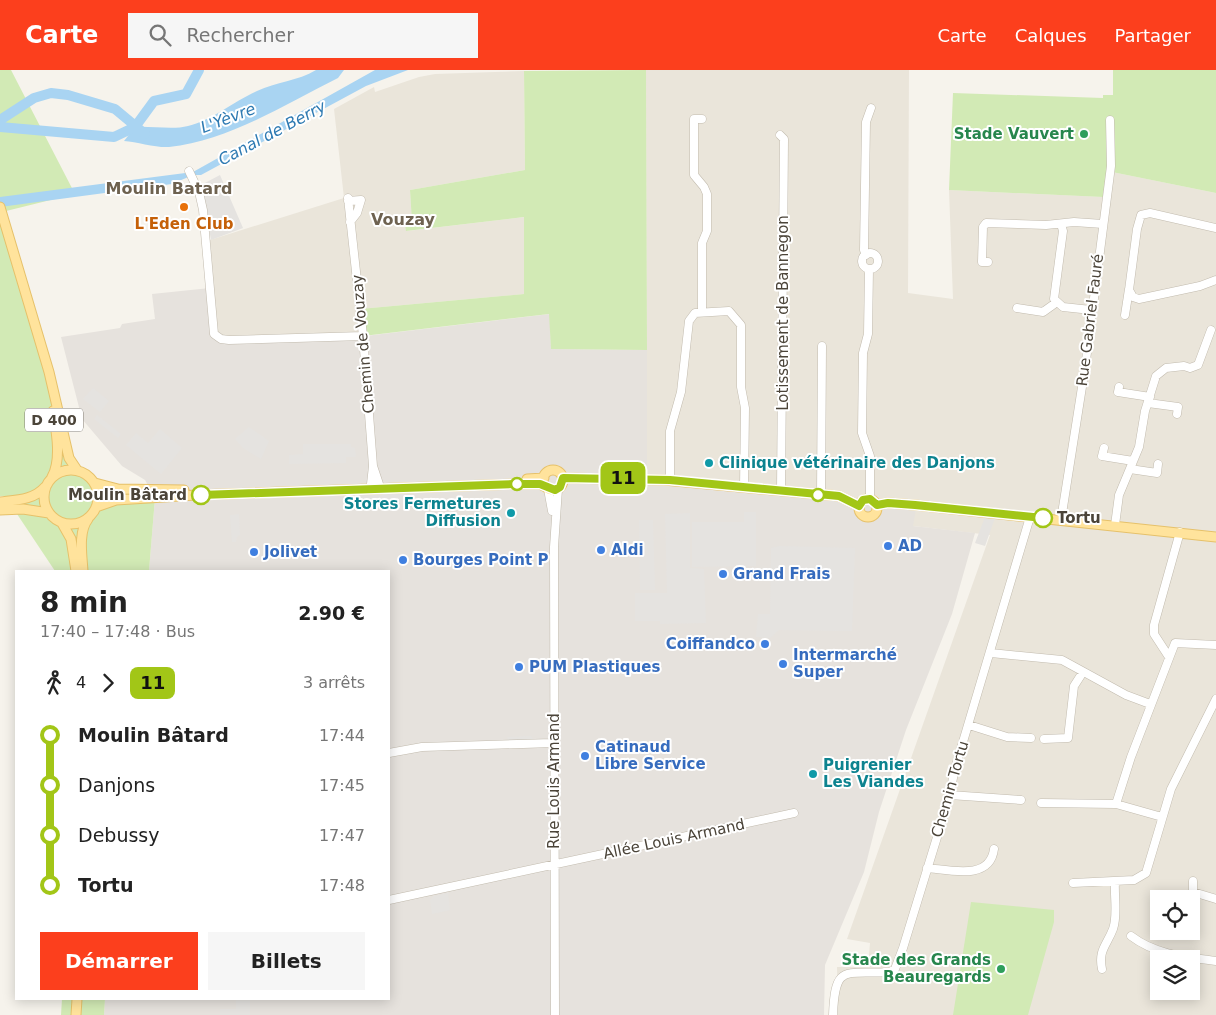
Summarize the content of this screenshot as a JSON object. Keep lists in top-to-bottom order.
{
  "streets": {
    "main road": ["D 400"],
    "street": [
      "Lotissement de Bannegon",
      "Rue Gabriel Fauré",
      "Chemin de Vouzay",
      "Rue Louis Armand",
      "Chemin Tortu",
      "Allée Louis Armand"
    ]
  },
  "crossings": [
    ["Rue Louis Armand", "Allée Louis Armand"]
  ],
  "districts": ["Moulin Batard", "Vouzay"],
  "water": ["L'Yèvre", "Canal de Berry"],
  "places": [
    "Stade Vauvert",
    "L'Eden Club",
    "Clinique vétérinaire des Danjons",
    "Moulin Bâtard",
    "Stores Fermetures Diffusion",
    "Tortu",
    "AD",
    "Aldi",
    "Jolivet",
    "Bourges Point P",
    "Grand Frais",
    "Coiffandco",
    "Intermarché Super",
    "PUM Plastiques",
    "Catinaud Libre Service",
    "Puigrenier Les Viandes",
    "Stade des Grands Beauregards"
  ],
  "lines": ["bus line 11"],
  "page": {
    "header": "Carte",
    "search": "Rechercher",
    "nav": ["Carte", "Calques", "Partager"],
    "on_map": "11",
    "heading": ["8 min", "17:40 – 17:48 · Bus", "2.90 €"],
    "legs": ["4", "11", "3 arrêts"],
    "list": [
      {
        "name": "Moulin Bâtard",
        "value": "17:44"
      },
      {
        "name": "Danjons",
        "value": "17:45"
      },
      {
        "name": "Debussy",
        "value": "17:47"
      },
      {
        "name": "Tortu",
        "value": "17:48"
      }
    ],
    "buttons": ["Démarrer", "Billets"]
  }
}
